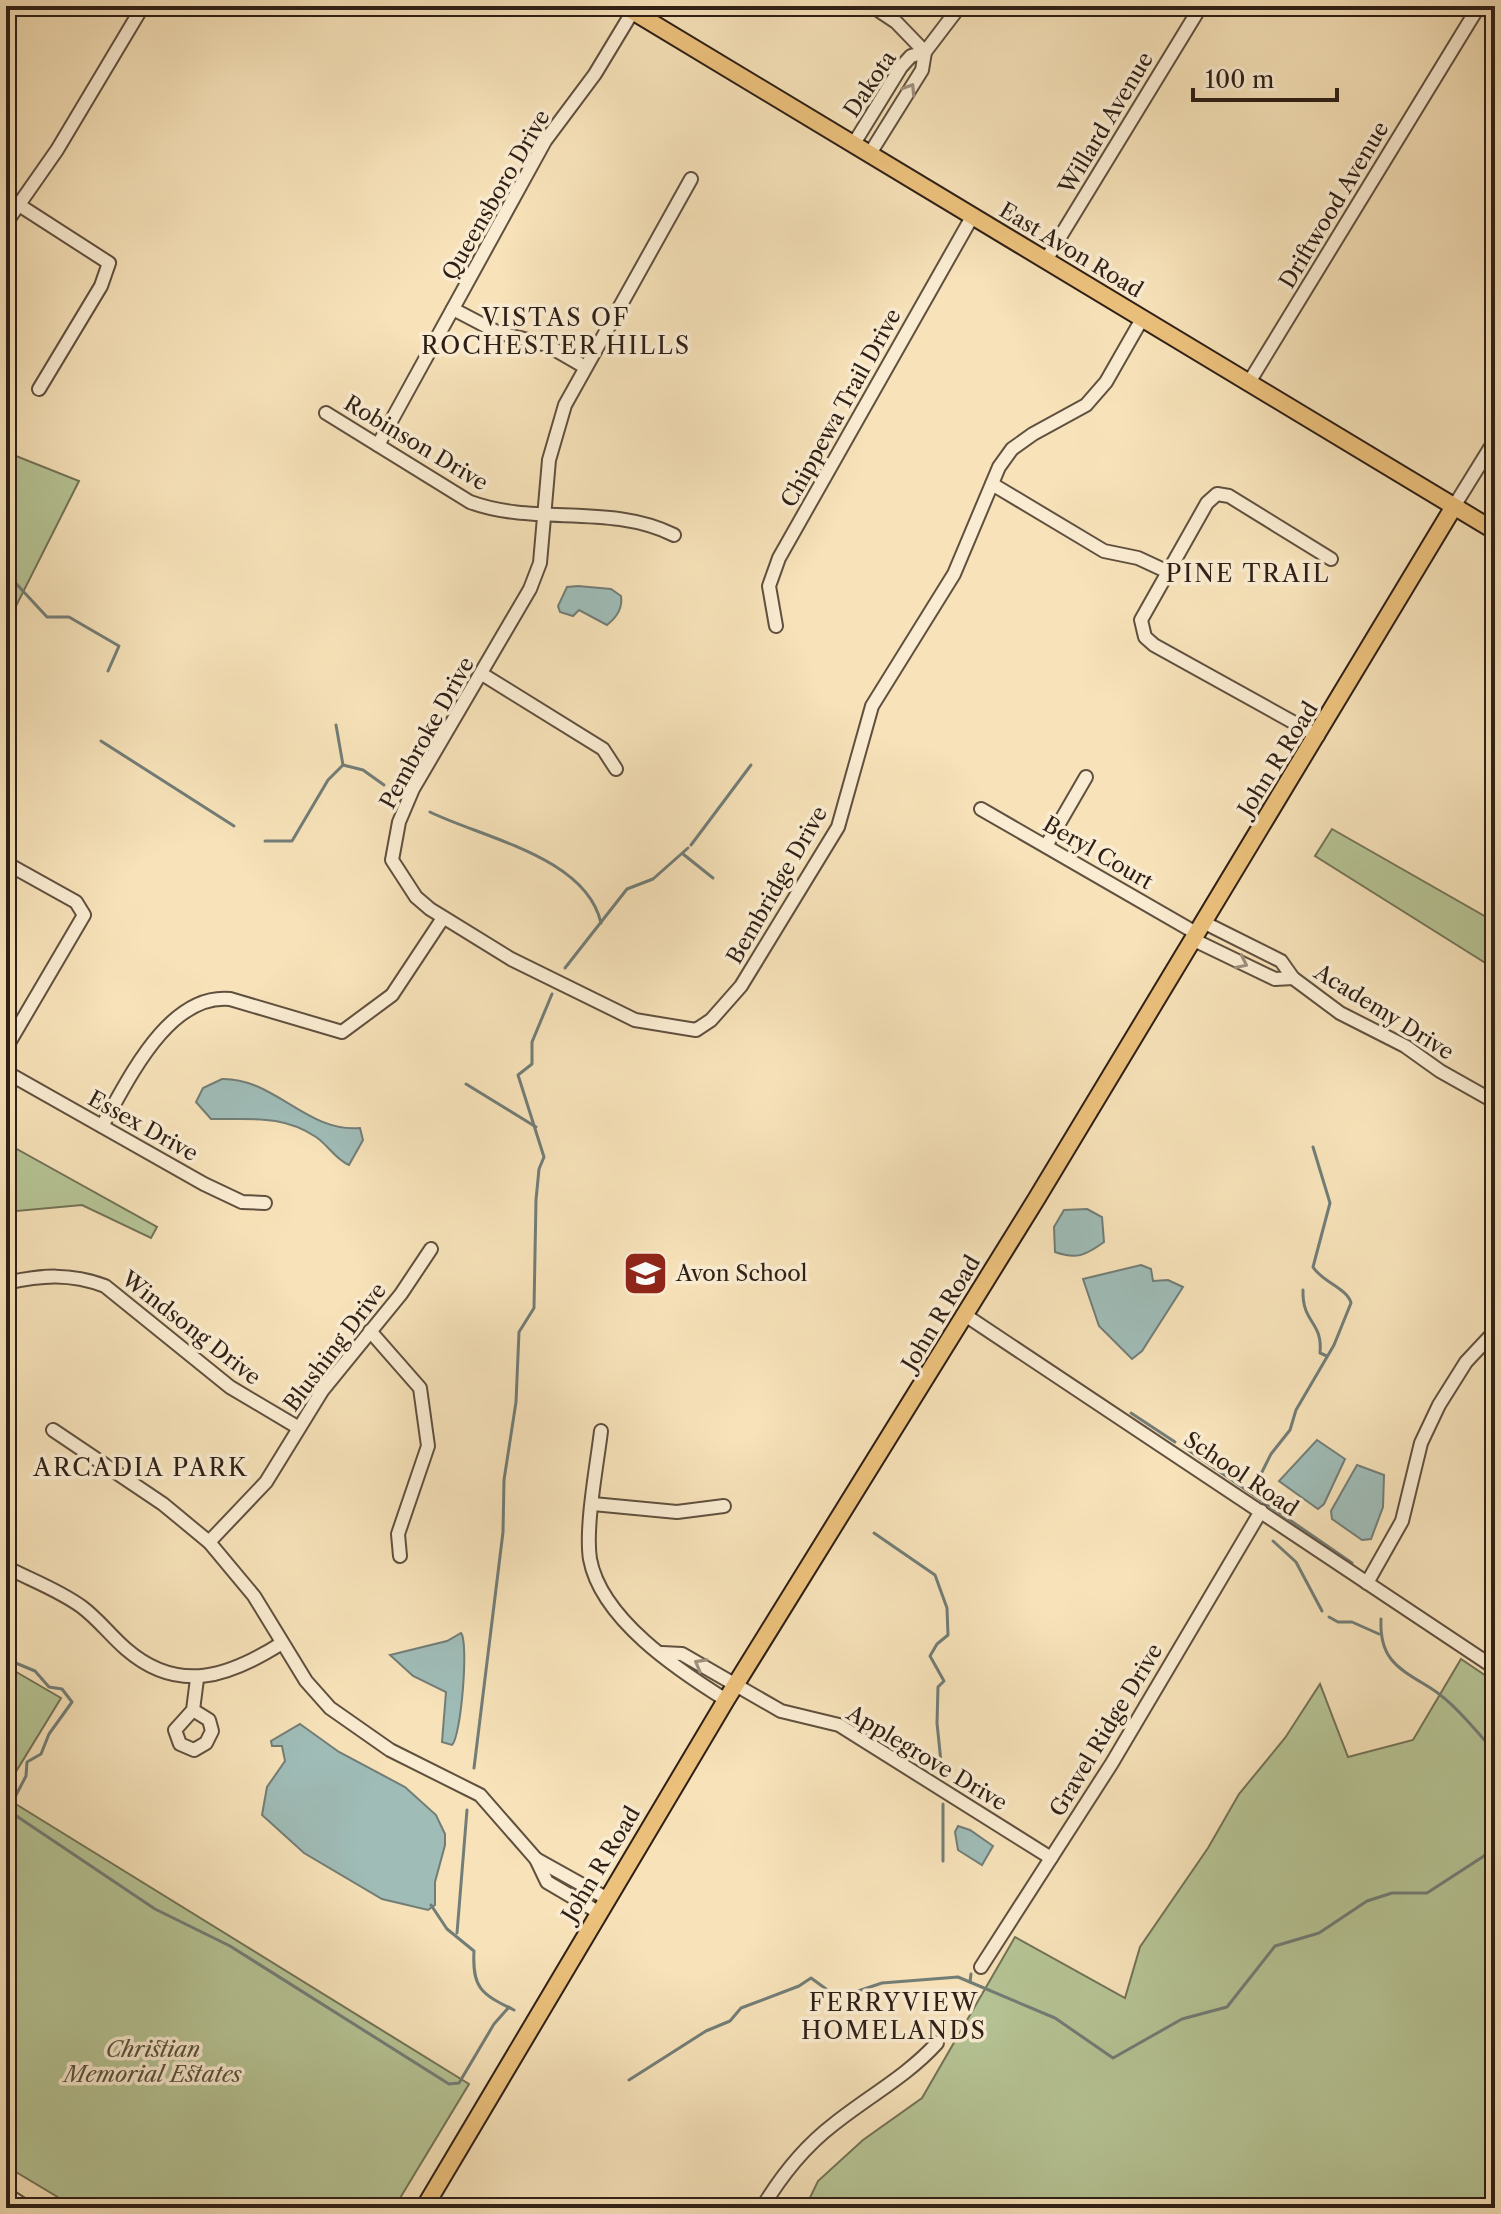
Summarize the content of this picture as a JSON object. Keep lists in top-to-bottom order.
{
  "streets": {
    "main road": ["East Avon Road", "John R Road"],
    "street": [
      "Dakota",
      "Willard Avenue",
      "Queensboro Drive",
      "Driftwood Avenue",
      "Chippewa Trail Drive",
      "Robinson Drive",
      "Pembroke Drive",
      "Beryl Court",
      "Bembridge Drive",
      "Academy Drive",
      "Essex Drive",
      "Windsong Drive",
      "Blushing Drive",
      "School Road",
      "Gravel Ridge Drive",
      "Applegrove Drive"
    ]
  },
  "crossings": [
    ["Dakota", "East Avon Road"],
    ["Willard Avenue", "East Avon Road"],
    ["Queensboro Drive", "East Avon Road"],
    ["Queensboro Drive", "Robinson Drive"],
    ["Driftwood Avenue", "East Avon Road"],
    ["East Avon Road", "Chippewa Trail Drive"],
    ["East Avon Road", "John R Road"],
    ["East Avon Road", "Bembridge Drive"],
    ["Robinson Drive", "Pembroke Drive"],
    ["Pembroke Drive", "Bembridge Drive"],
    ["John R Road", "Beryl Court"],
    ["John R Road", "Academy Drive"],
    ["John R Road", "School Road"],
    ["John R Road", "Applegrove Drive"],
    ["Beryl Court", "Academy Drive"],
    ["Windsong Drive", "Blushing Drive"],
    ["School Road", "Gravel Ridge Drive"],
    ["Gravel Ridge Drive", "Applegrove Drive"]
  ],
  "districts": [
    "VISTAS OF ROCHESTER HILLS",
    "PINE TRAIL",
    "ARCADIA PARK",
    "FERRYVIEW HOMELANDS"
  ],
  "parks": ["Christian Memorial Estates"],
  "places": {
    "school or university": ["Avon School"]
  },
  "scale_bar": "100 m"
}
